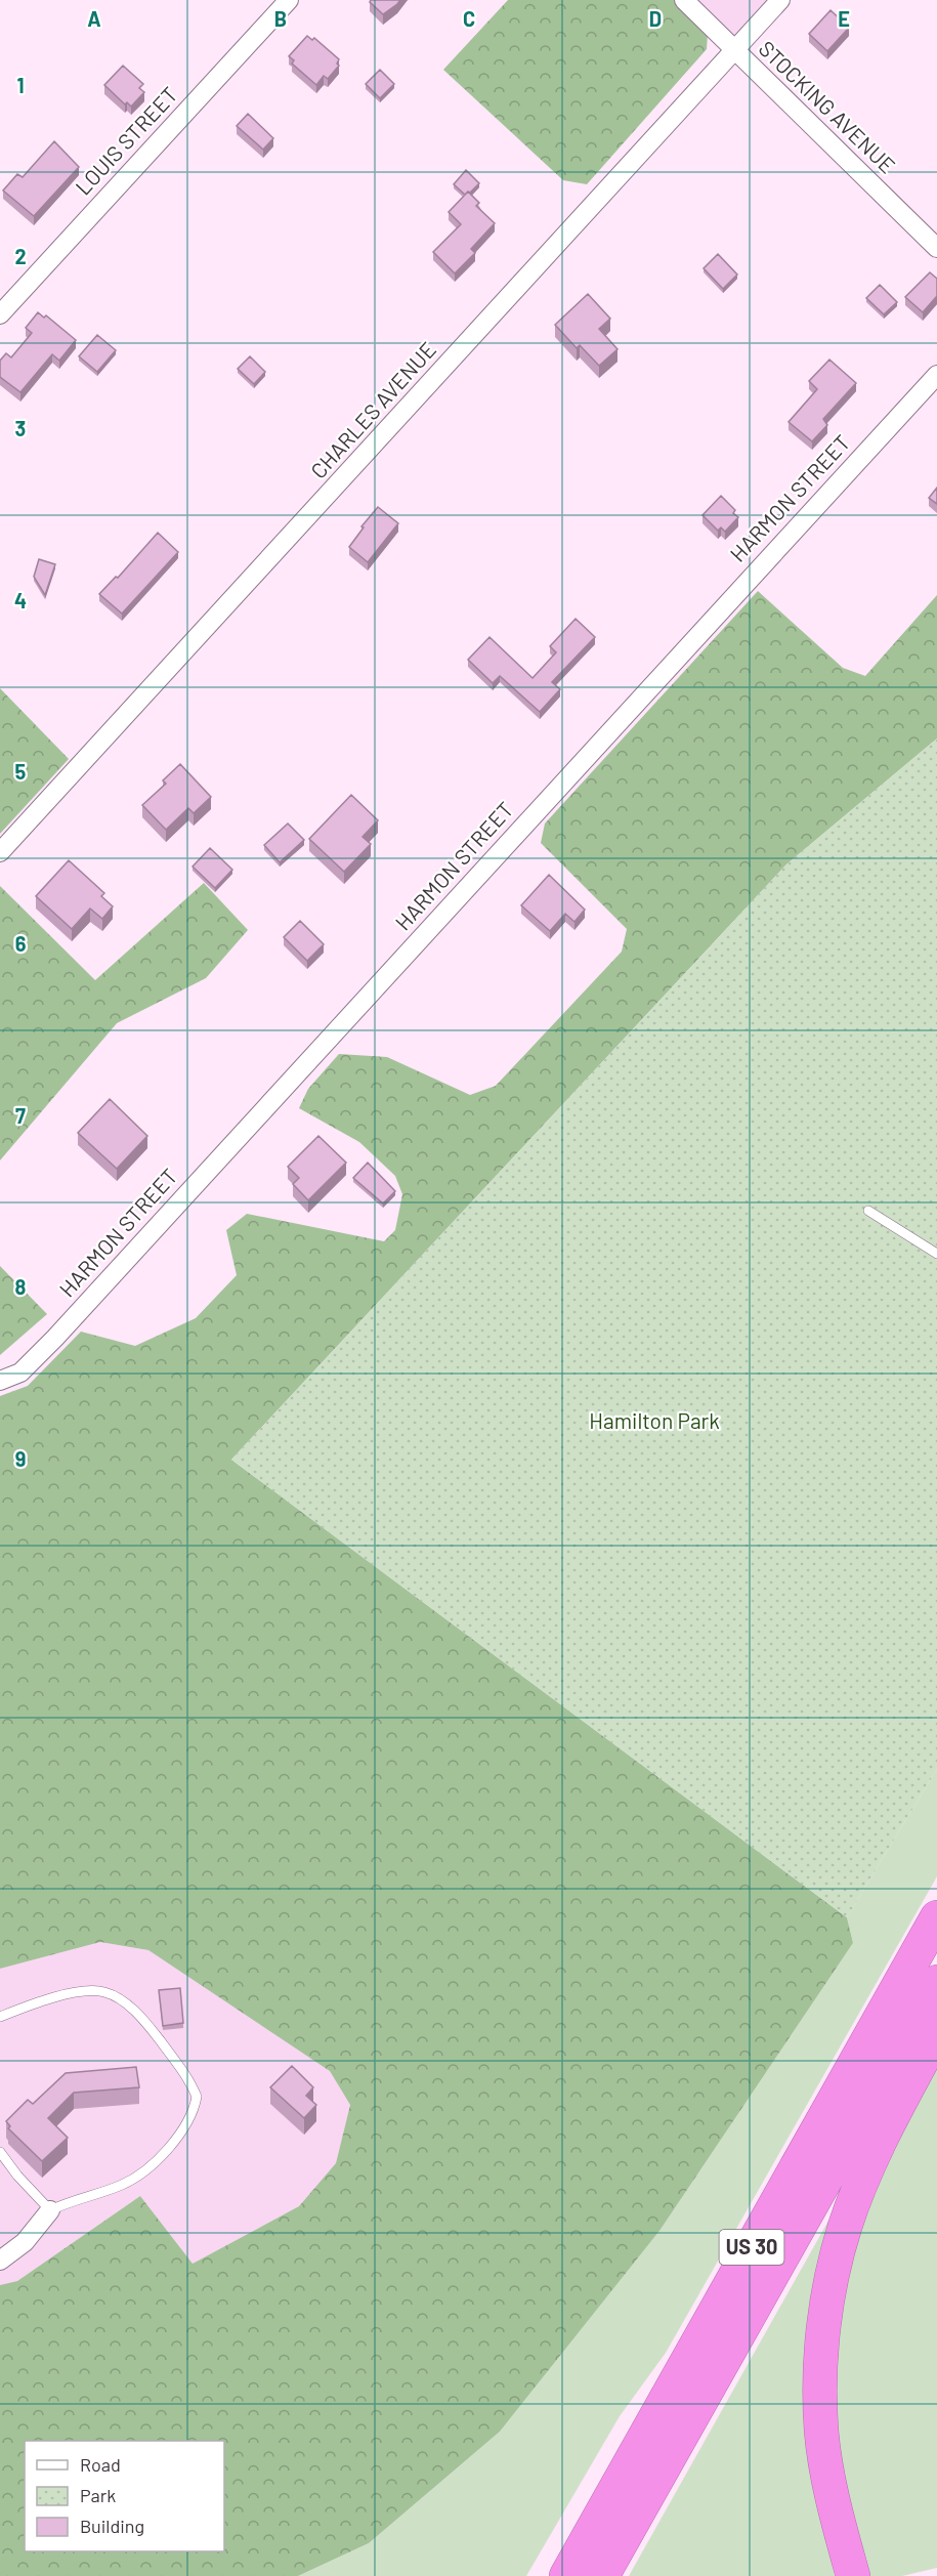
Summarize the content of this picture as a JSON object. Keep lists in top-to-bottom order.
{
  "streets": {
    "highway": ["US 30"],
    "street": [
      "STOCKING AVENUE",
      "LOUIS STREET",
      "CHARLES AVENUE",
      "HARMON STREET"
    ]
  },
  "crossings": [
    ["STOCKING AVENUE", "CHARLES AVENUE"]
  ],
  "parks": ["Hamilton Park"],
  "legend": ["Road", "Park", "Building"],
  "grid": {
    "columns": [
      "A",
      "B",
      "C",
      "D",
      "E"
    ],
    "rows": [
      "1",
      "2",
      "3",
      "4",
      "5",
      "6",
      "7",
      "8",
      "9"
    ]
  }
}
